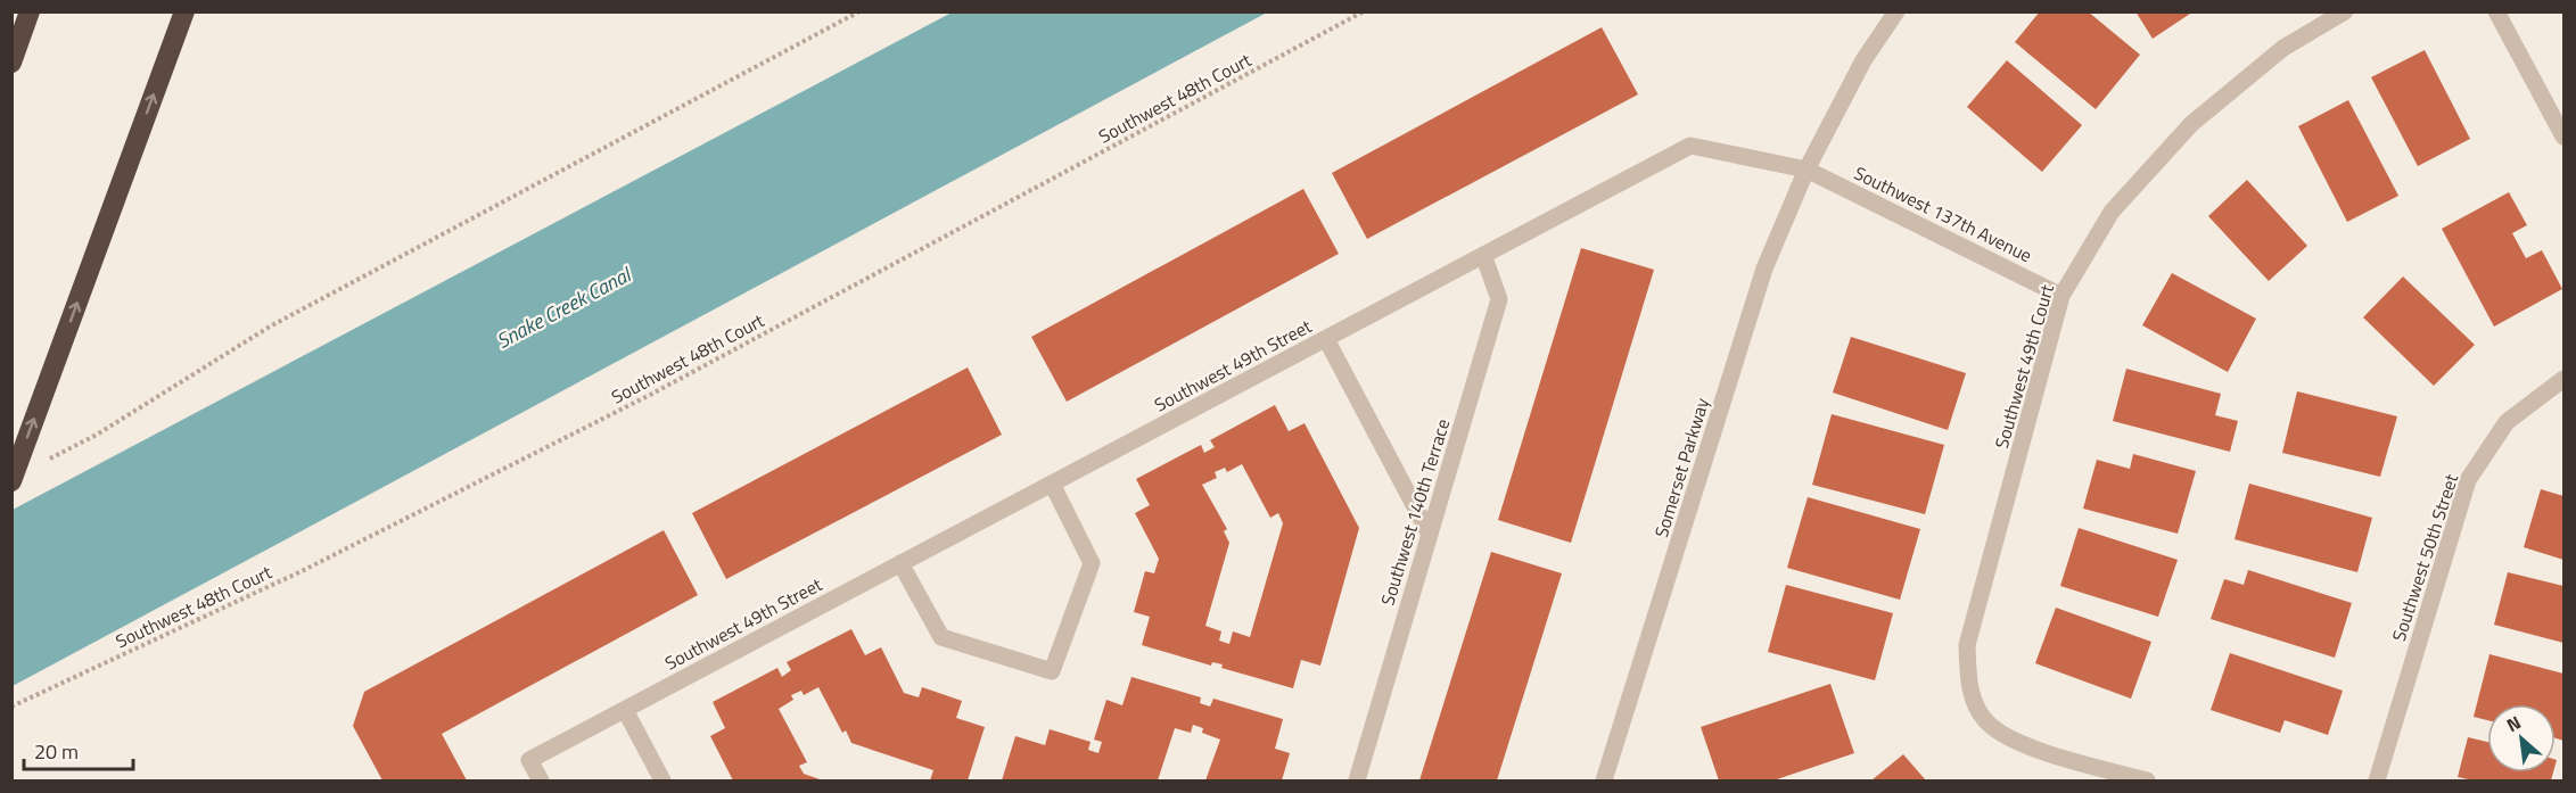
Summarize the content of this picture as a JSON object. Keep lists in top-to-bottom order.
{
  "streets": {
    "street": [
      "Southwest 137th Avenue",
      "Southwest 49th Street",
      "Southwest 49th Court",
      "Somerset Parkway",
      "Southwest 140th Terrace",
      "Southwest 50th Street"
    ],
    "path": ["Southwest 48th Court"]
  },
  "crossings": [
    ["Southwest 137th Avenue", "Southwest 49th Street"],
    ["Southwest 137th Avenue", "Southwest 49th Court"],
    ["Southwest 137th Avenue", "Somerset Parkway"],
    ["Southwest 49th Street", "Somerset Parkway"],
    ["Southwest 49th Street", "Southwest 140th Terrace"]
  ],
  "water": ["Snake Creek Canal"],
  "scale_bar": "20 m",
  "north": "top left"
}
